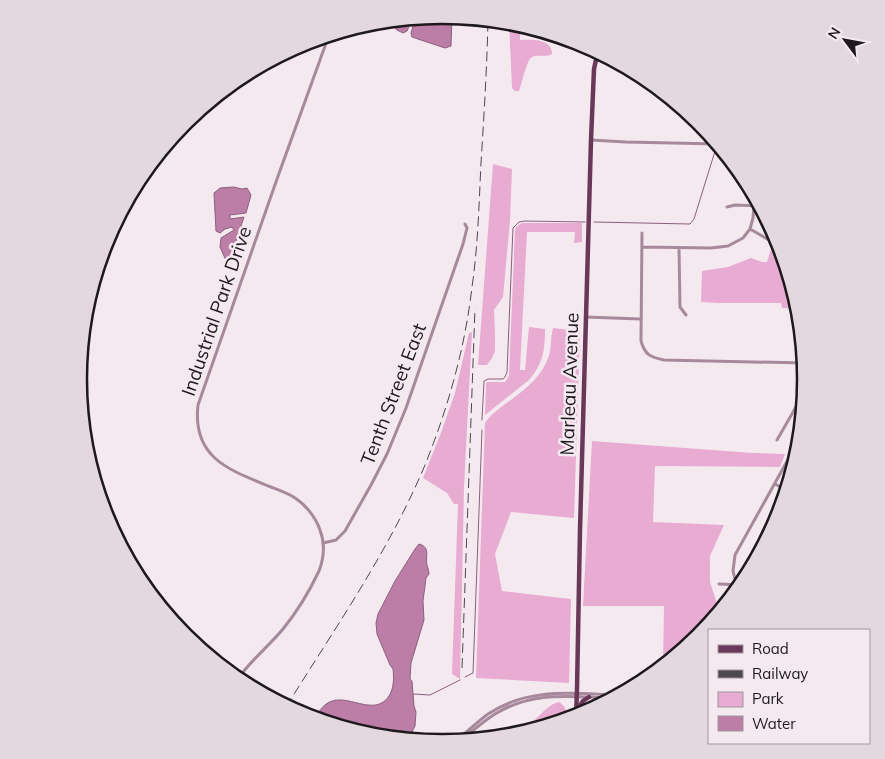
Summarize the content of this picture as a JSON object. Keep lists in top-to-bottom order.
{
  "streets": {
    "main road": ["Marleau Avenue"],
    "street": ["Industrial Park Drive", "Tenth Street East"]
  },
  "crossings": [
    ["Industrial Park Drive", "Tenth Street East"]
  ],
  "legend": [
    "Road",
    "Railway",
    "Park",
    "Water"
  ],
  "north": "top left"
}
